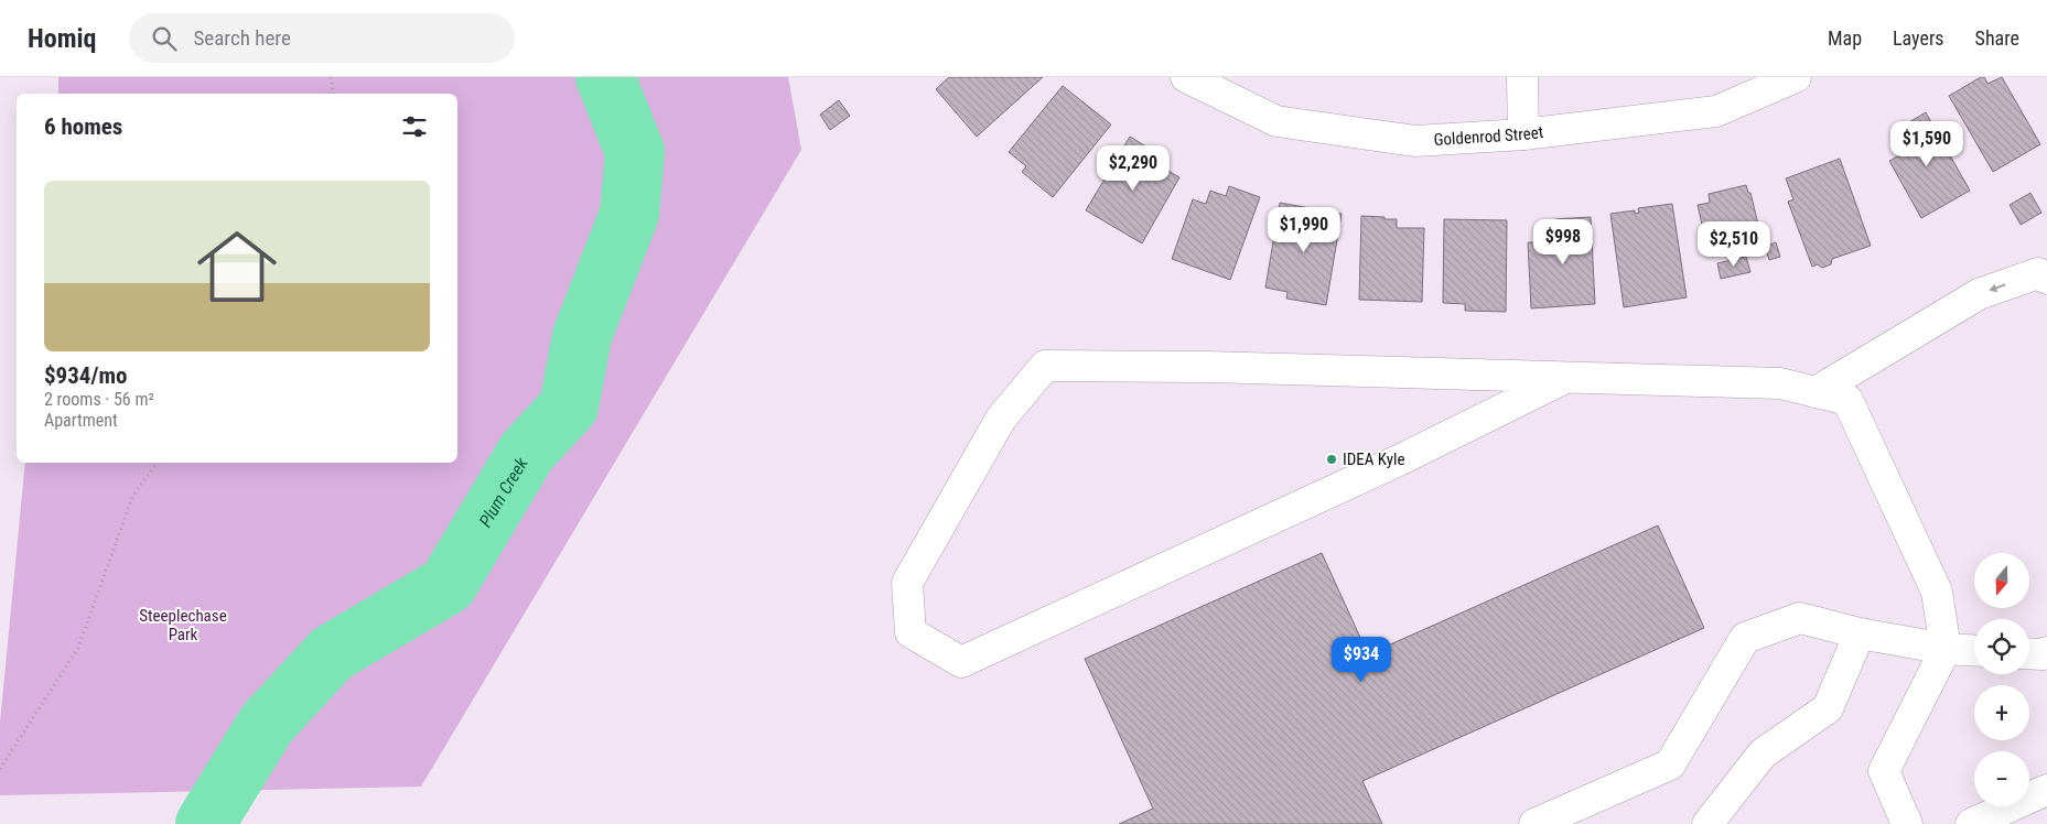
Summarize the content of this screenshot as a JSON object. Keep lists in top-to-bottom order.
{
  "streets": {
    "street": ["Goldenrod Street"]
  },
  "water": ["Plum Creek"],
  "parks": ["Steeplechase Park"],
  "places": ["IDEA Kyle"],
  "north": "bottom",
  "page": {
    "header": "Homiq",
    "search": "Search here",
    "nav": ["Map", "Layers", "Share"],
    "heading": "6 homes",
    "price": [
      "$1,590",
      "$2,290",
      "$1,990",
      "$998",
      "$2,510",
      "$934"
    ],
    "list": [
      {
        "name": "$934/mo",
        "note": "2 rooms · 56 m² · Apartment"
      }
    ],
    "map_buttons": ["+", "−"]
  }
}
